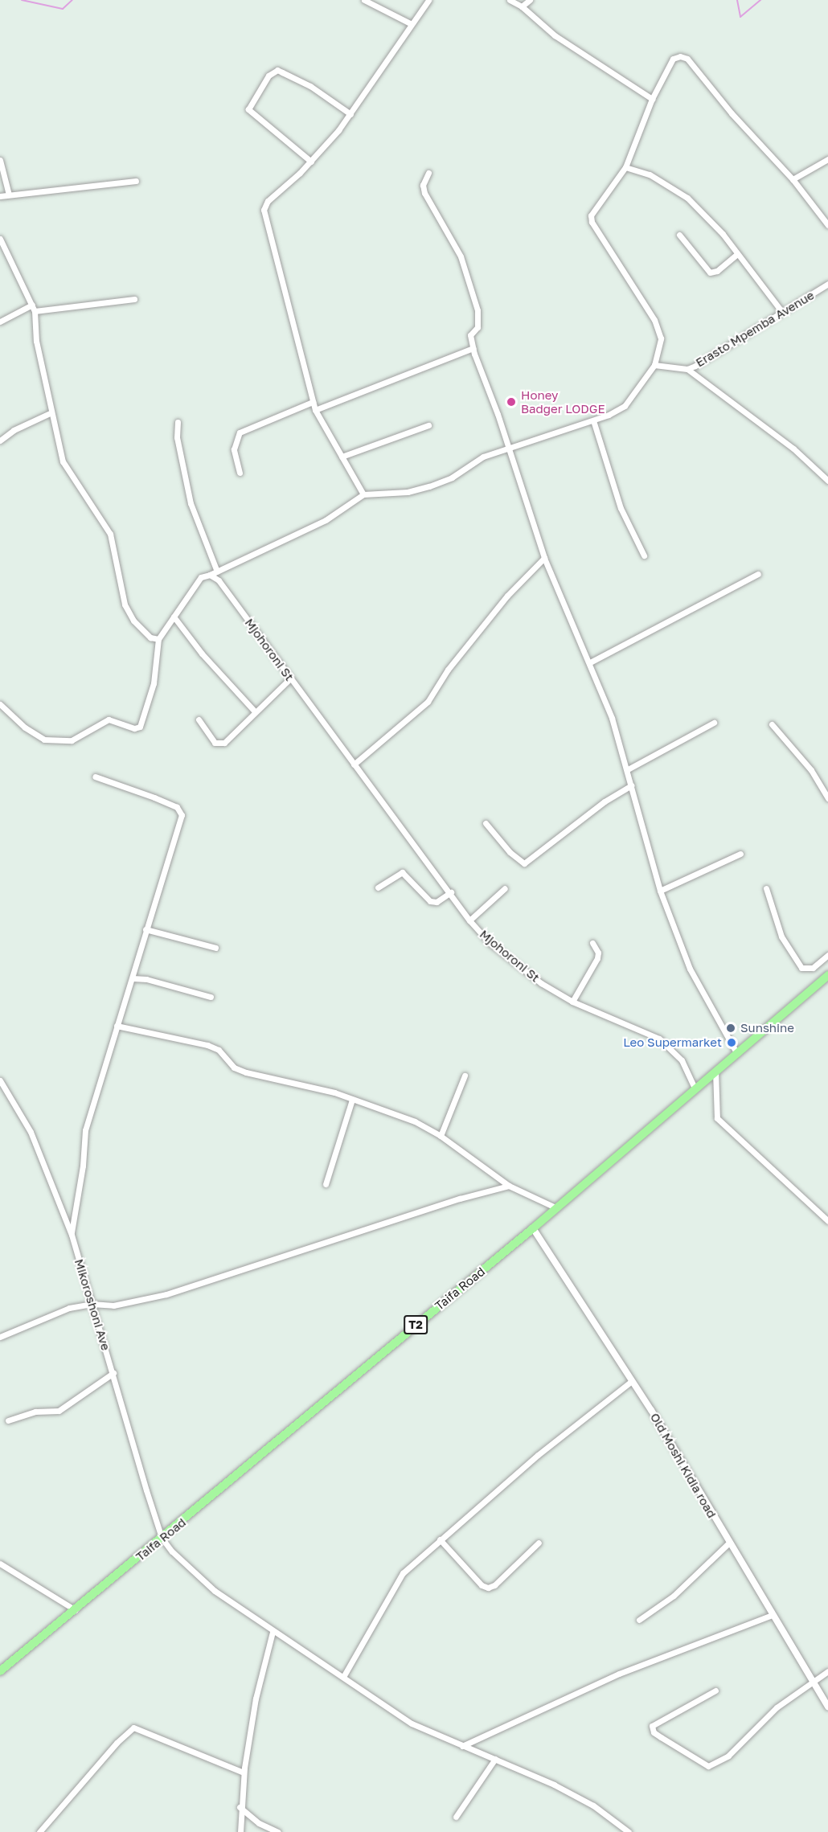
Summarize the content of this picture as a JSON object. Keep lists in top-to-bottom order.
{
  "streets": {
    "highway": ["Taifa Road", "T2"],
    "street": [
      "Erasto Mpemba Avenue",
      "Mjohoroni St",
      "Mikoroshoni Ave",
      "Old Moshi Kidia road"
    ]
  },
  "crossings": [
    ["Mjohoroni St", "Taifa Road"],
    ["Taifa Road", "Mikoroshoni Ave"],
    ["Taifa Road", "Old Moshi Kidia road"]
  ],
  "places": ["Honey Badger LODGE", "Sunshine", "Leo Supermarket"]
}
